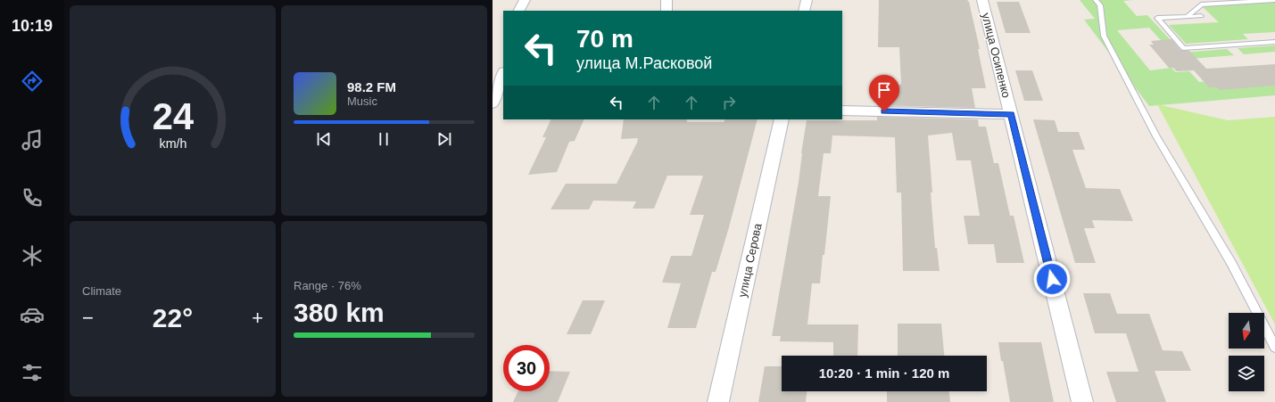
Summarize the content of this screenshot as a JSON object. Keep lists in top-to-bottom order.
{
  "streets": {
    "street": ["улица Осипенко", "улица Серова"]
  },
  "north": "bottom",
  "page": {
    "tabs": "10:19",
    "turn": ["70 m", "улица М.Расковой"],
    "song": ["98.2 FM", "Music"],
    "tile": [
      "Climate",
      ["Range · 76%", "380 km"]
    ],
    "heat": ["−", "22°", "+"],
    "limit": "30",
    "trip": "10:20 · 1 min · 120 m",
    "gauge": ["24", "km/h"]
  }
}
